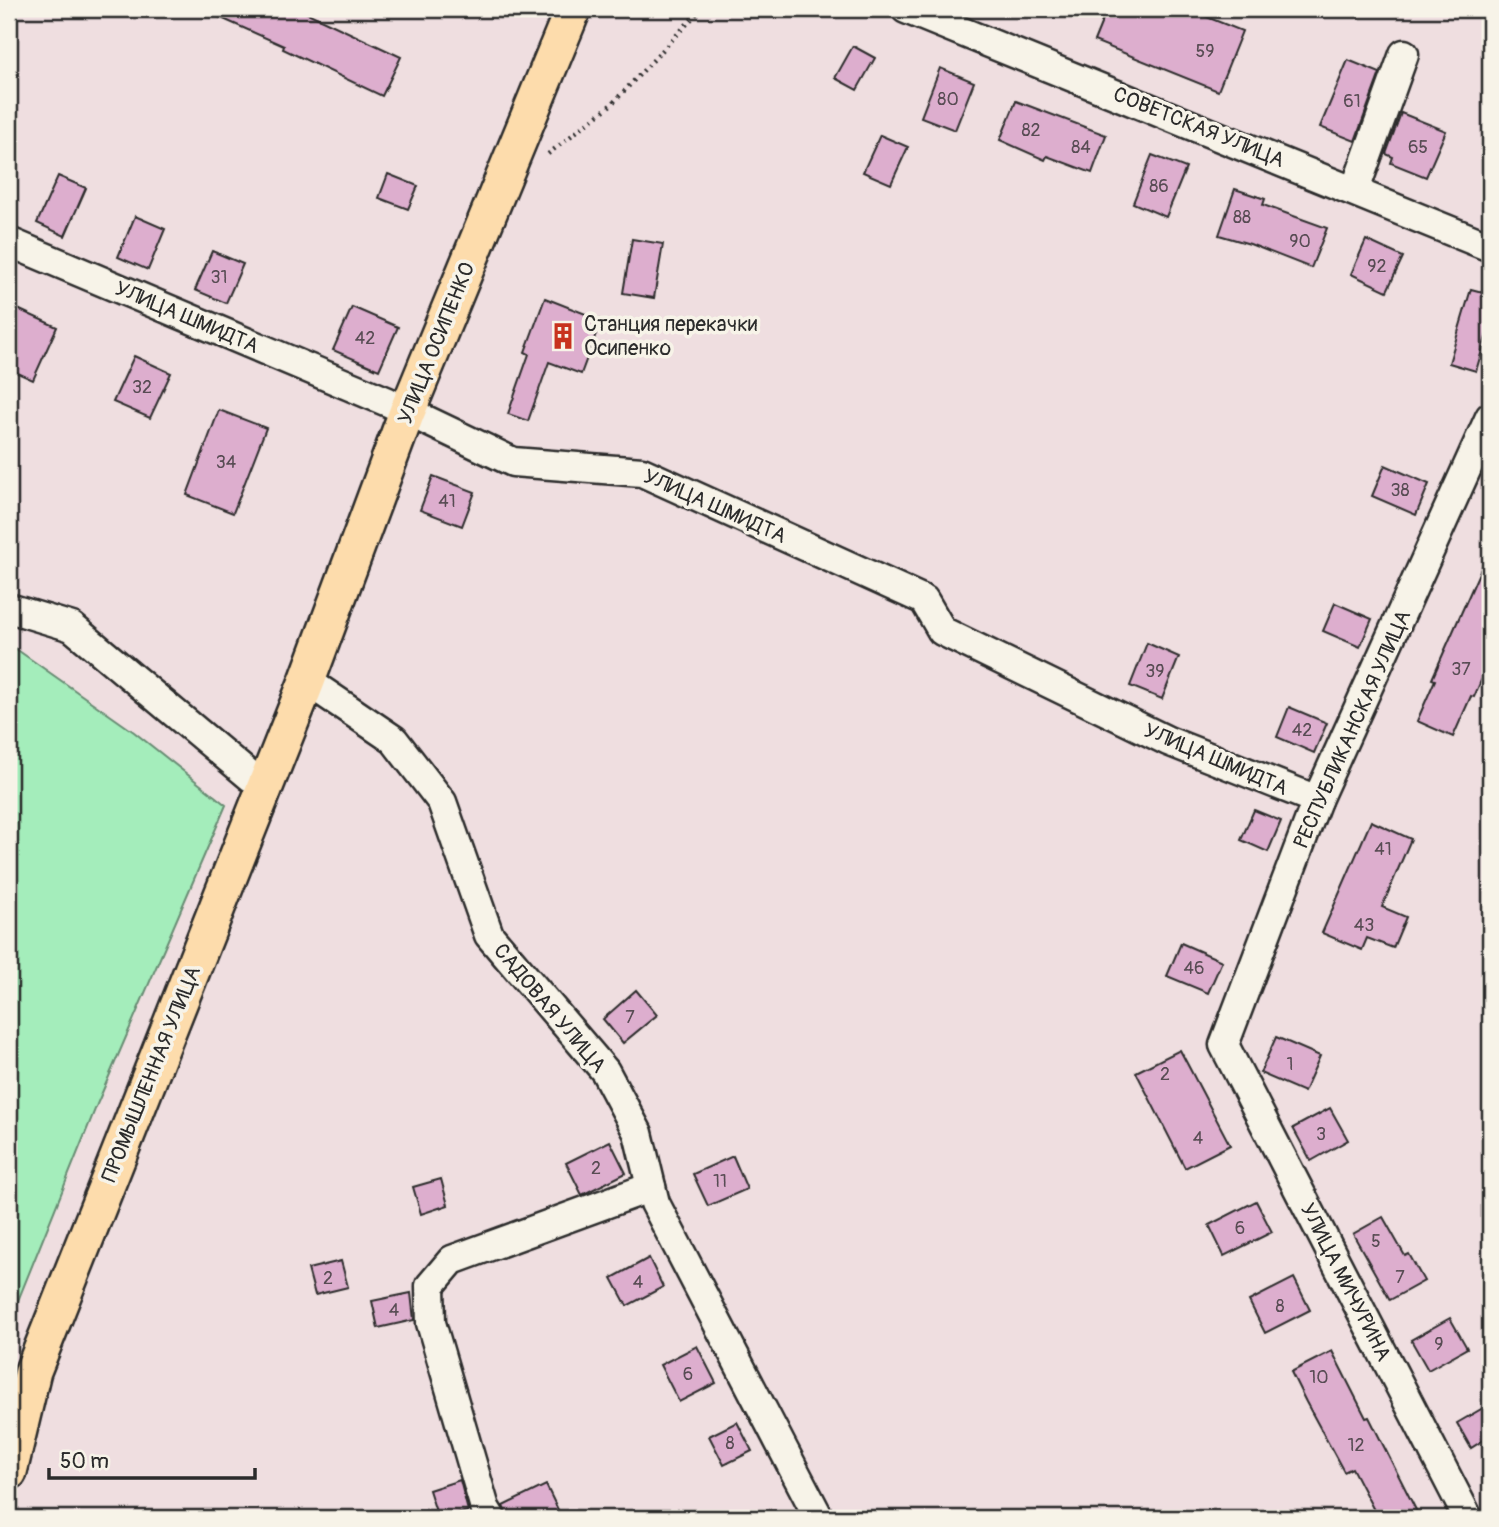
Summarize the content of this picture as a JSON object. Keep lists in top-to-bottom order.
{
  "streets": {
    "main road": ["УЛИЦА ОСИПЕНКО", "ПРОМЫШЛЕННАЯ УЛИЦА"],
    "street": [
      "СОВЕТСКАЯ УЛИЦА",
      "УЛИЦА ШМИДТА",
      "РЕСПУБЛИКАНСКАЯ УЛИЦА",
      "САДОВАЯ УЛИЦА",
      "УЛИЦА МИЧУРИНА"
    ]
  },
  "crossings": [
    ["УЛИЦА ШМИДТА", "УЛИЦА ОСИПЕНКО"],
    ["УЛИЦА ШМИДТА", "РЕСПУБЛИКАНСКАЯ УЛИЦА"],
    ["УЛИЦА ОСИПЕНКО", "САДОВАЯ УЛИЦА"],
    ["УЛИЦА ОСИПЕНКО", "ПРОМЫШЛЕННАЯ УЛИЦА"],
    ["РЕСПУБЛИКАНСКАЯ УЛИЦА", "УЛИЦА МИЧУРИНА"],
    ["САДОВАЯ УЛИЦА", "ПРОМЫШЛЕННАЯ УЛИЦА"]
  ],
  "places": {
    "building": ["Станция перекачки Осипенко"]
  },
  "house_numbers": [
    "59",
    "80",
    "61",
    "82",
    "84",
    "65",
    "86",
    "88",
    "90",
    "92",
    "31",
    "42",
    "32",
    "34",
    "38",
    "41",
    "37",
    "39",
    "42",
    "41",
    "43",
    "46",
    "7",
    "1",
    "2",
    "3",
    "4",
    "2",
    "11",
    "6",
    "5",
    "7",
    "2",
    "4",
    "8",
    "4",
    "9",
    "6",
    "10",
    "8",
    "12"
  ],
  "scale_bar": "50 m"
}
